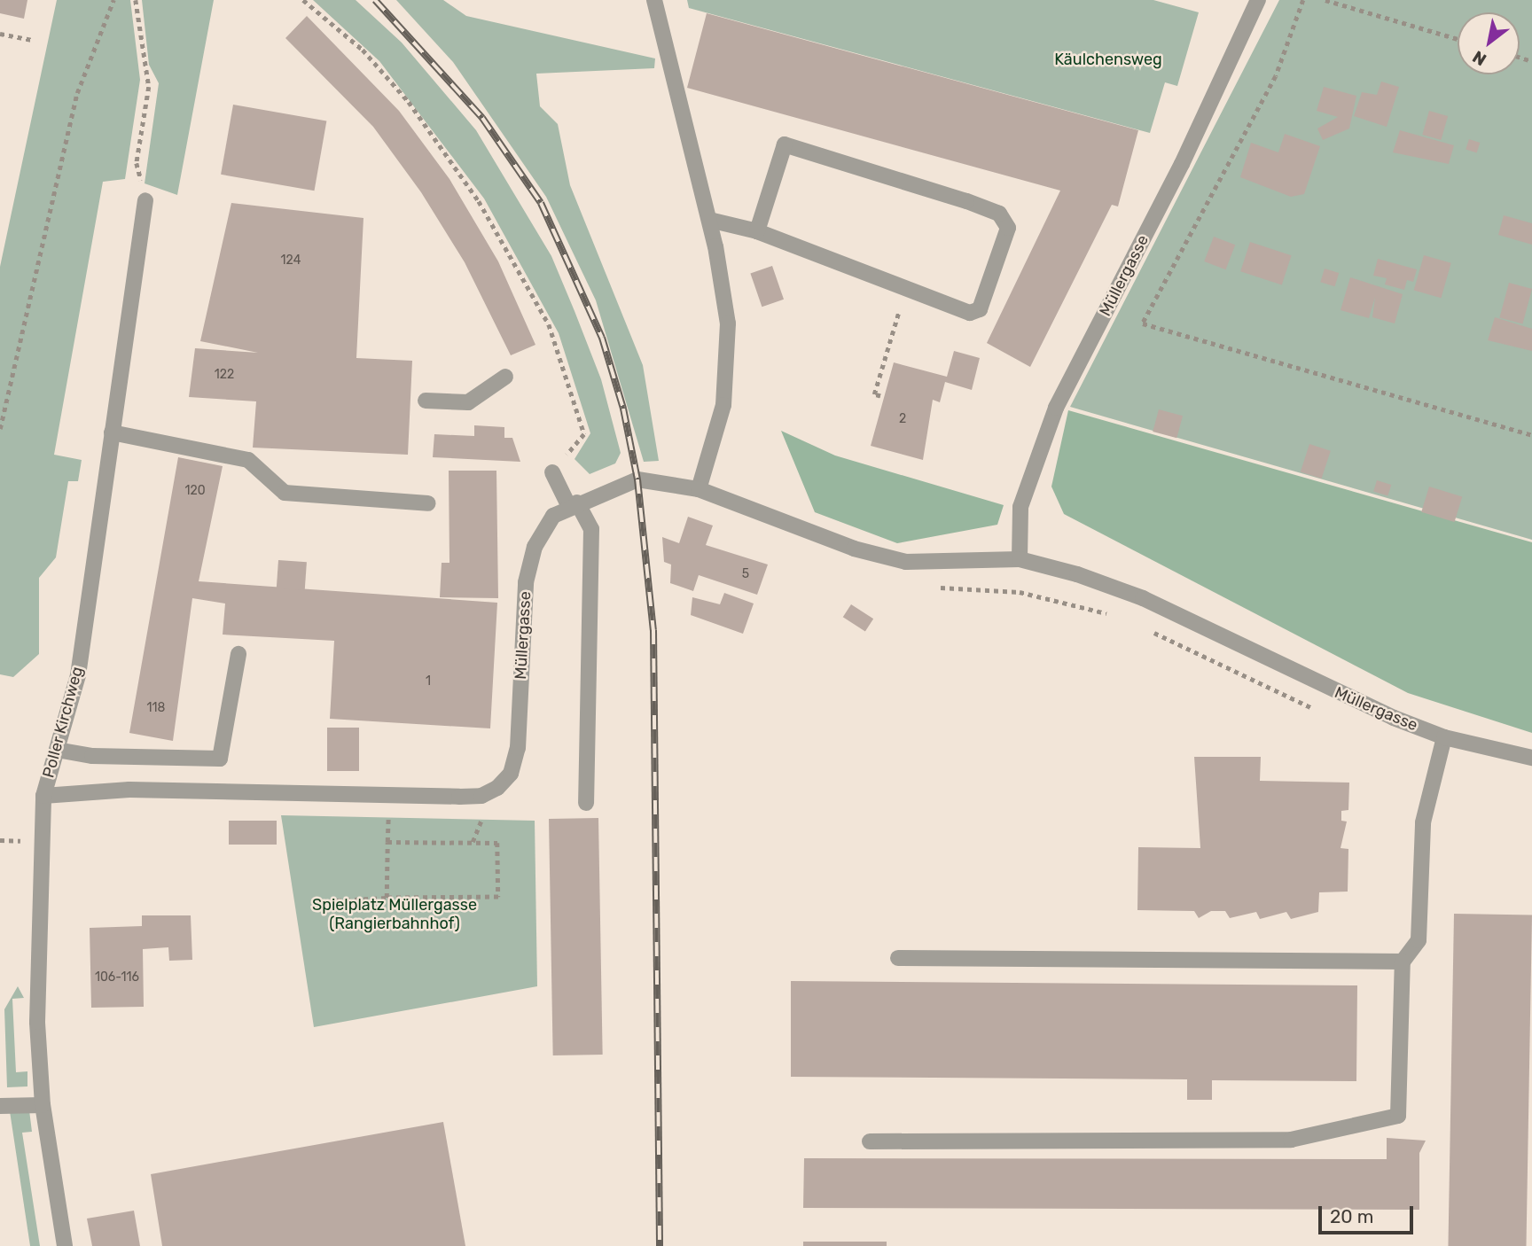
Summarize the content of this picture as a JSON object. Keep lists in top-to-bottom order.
{
  "streets": {
    "street": ["Müllergasse", "Poller Kirchweg"]
  },
  "crossings": [
    ["Müllergasse", "Poller Kirchweg"]
  ],
  "parks": ["Käulchensweg", "Spielplatz Müllergasse (Rangierbahnhof)"],
  "house_numbers": [
    "124",
    "122",
    "2",
    "120",
    "5",
    "1",
    "118",
    "106-116"
  ],
  "scale_bar": "20 m",
  "north": "bottom left"
}
